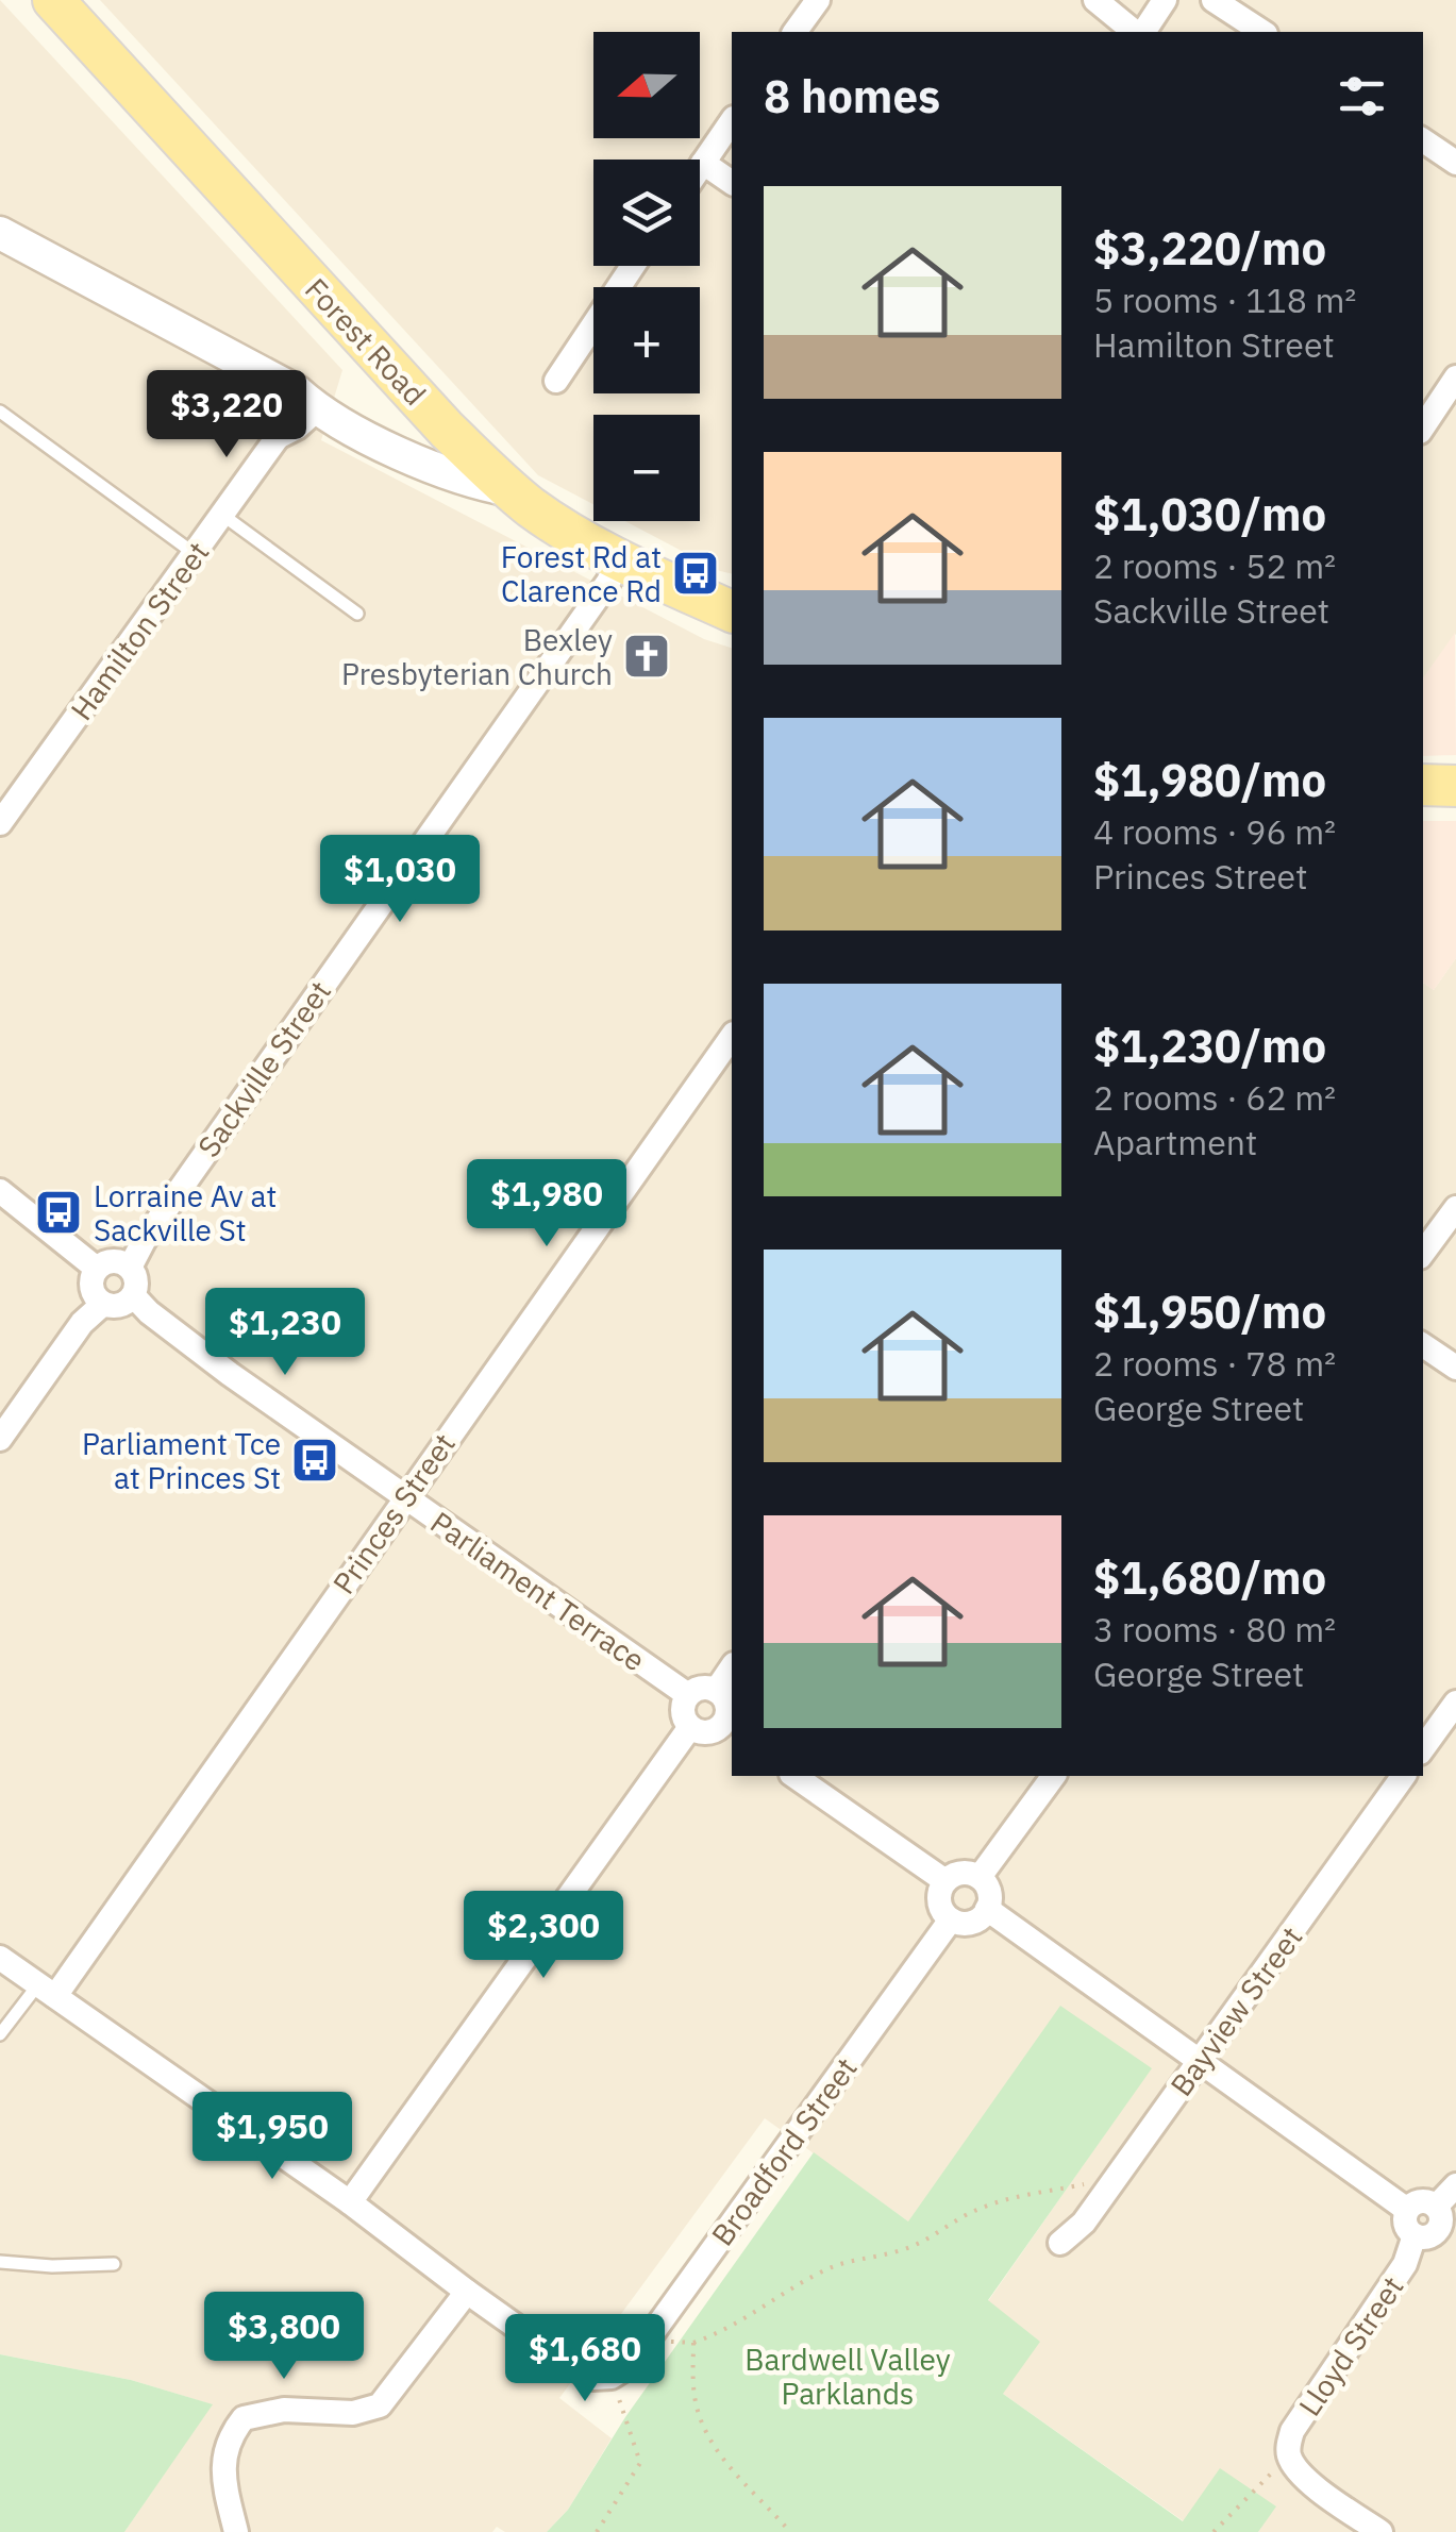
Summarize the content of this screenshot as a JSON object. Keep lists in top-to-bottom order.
{
  "streets": {
    "main road": ["Forest Road"],
    "street": [
      "Hamilton Street",
      "Sackville Street",
      "Princes Street",
      "Parliament Terrace",
      "Bayview Street",
      "Broadford Street",
      "Lloyd Street"
    ]
  },
  "crossings": [
    ["Forest Road", "Sackville Street"],
    ["Sackville Street", "Parliament Terrace"],
    ["Princes Street", "Parliament Terrace"]
  ],
  "parks": ["Bardwell Valley Parklands"],
  "places": {
    "bus stop": ["Forest Rd at Clarence Rd", "Lorraine Av at Sackville St", "Parliament Tce at Princes St"],
    "church": ["Bexley Presbyterian Church"]
  },
  "north": "left",
  "page": {
    "map_buttons": ["+", "−"],
    "heading": "8 homes",
    "list": [
      {
        "name": "$3,220/mo",
        "note": "5 rooms · 118 m² · Hamilton Street"
      },
      {
        "name": "$1,030/mo",
        "note": "2 rooms · 52 m² · Sackville Street"
      },
      {
        "name": "$1,980/mo",
        "note": "4 rooms · 96 m² · Princes Street"
      },
      {
        "name": "$1,230/mo",
        "note": "2 rooms · 62 m² · Apartment"
      },
      {
        "name": "$1,950/mo",
        "note": "2 rooms · 78 m² · George Street"
      },
      {
        "name": "$1,680/mo",
        "note": "3 rooms · 80 m² · George Street"
      }
    ],
    "price": [
      "$3,220",
      "$1,030",
      "$1,980",
      "$1,230",
      "$2,300",
      "$1,950",
      "$3,800",
      "$1,680"
    ]
  }
}
